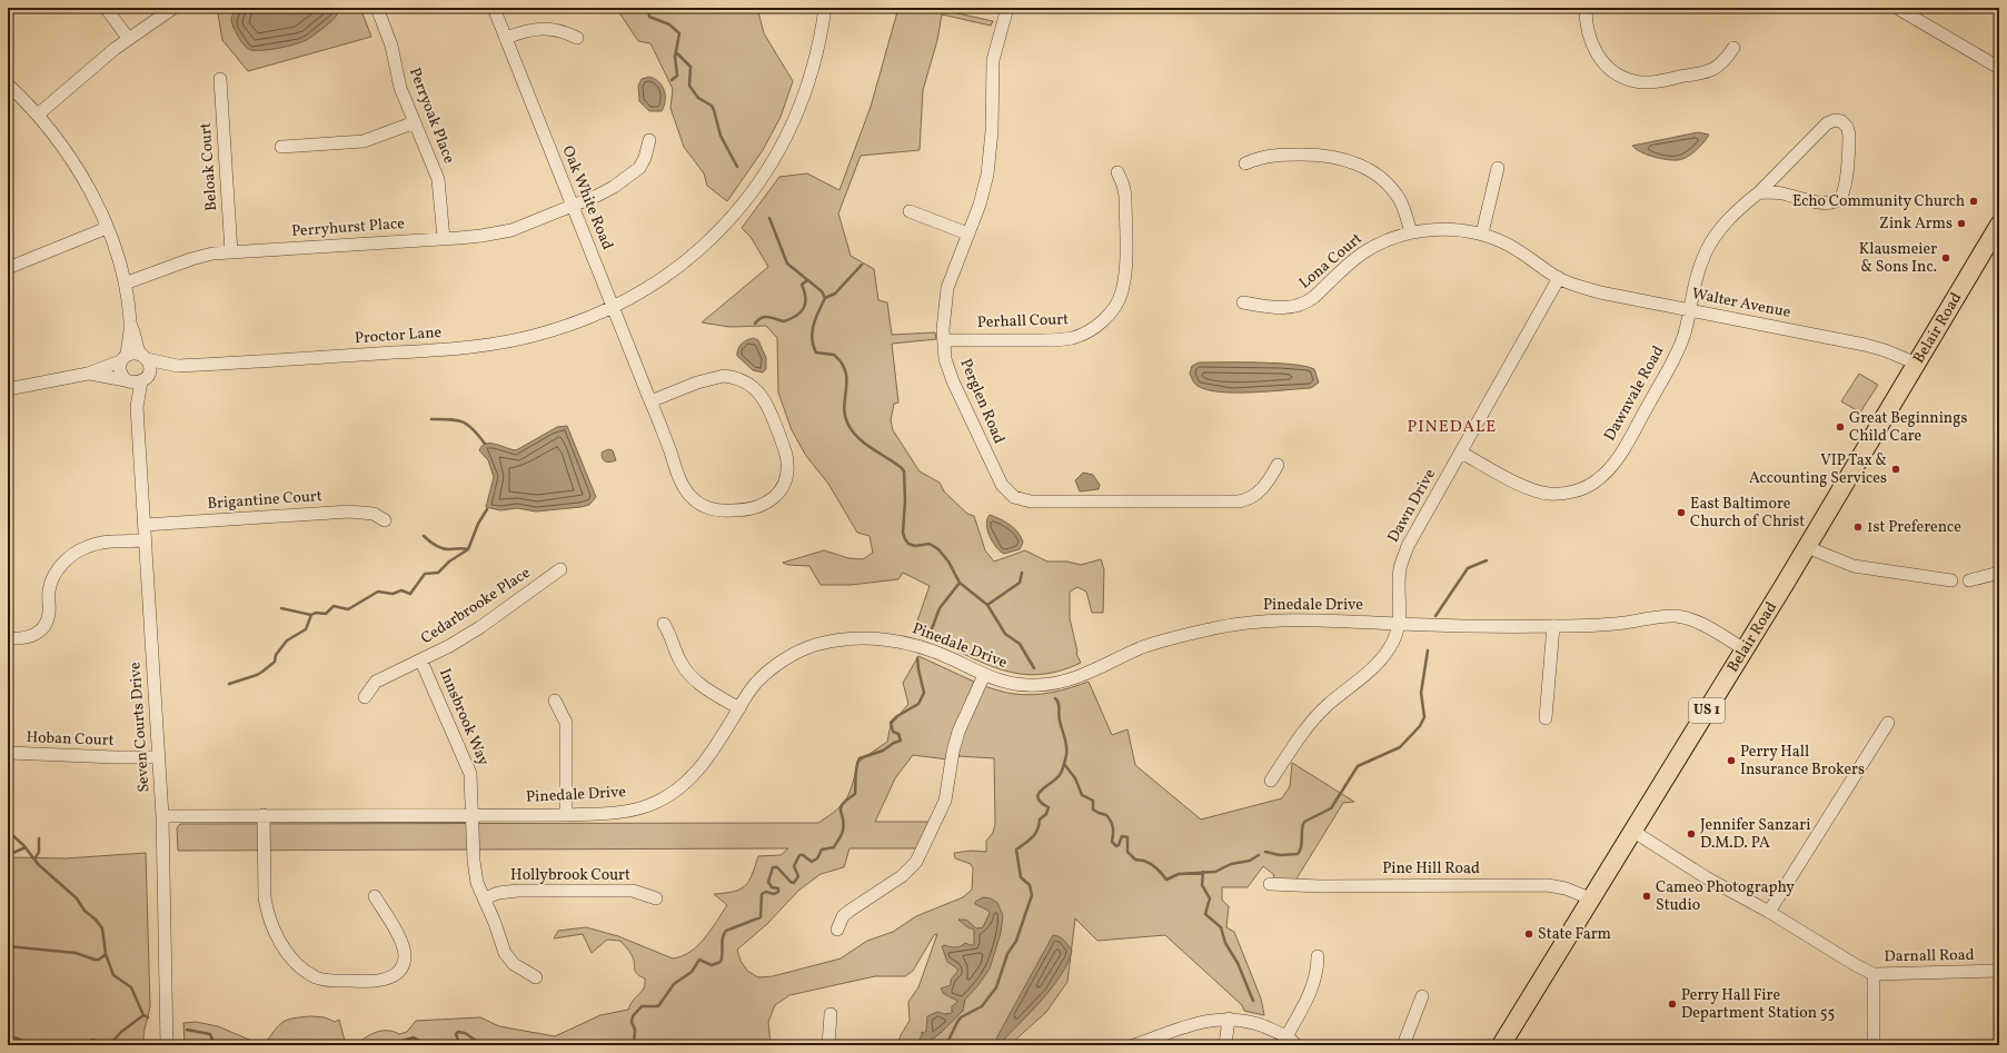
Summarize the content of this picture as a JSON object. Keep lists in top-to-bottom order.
{
  "streets": {
    "highway": ["Belair Road", "US 1"],
    "street": [
      "Perryoak Place",
      "Beloak Court",
      "Oak White Road",
      "Perryhurst Place",
      "Lona Court",
      "Walter Avenue",
      "Perhall Court",
      "Proctor Lane",
      "Dawnvale Road",
      "Perglen Road",
      "Brigantine Court",
      "Dawn Drive",
      "Pinedale Drive",
      "Cedarbrooke Place",
      "Innsbrook Way",
      "Seven Courts Drive",
      "Hoban Court",
      "Pine Hill Road",
      "Hollybrook Court",
      "Darnall Road"
    ]
  },
  "crossings": [
    ["Perryoak Place", "Perryhurst Place"],
    ["Beloak Court", "Perryhurst Place"],
    ["Oak White Road", "Perryhurst Place"],
    ["Oak White Road", "Proctor Lane"],
    ["Lona Court", "Walter Avenue"],
    ["Lona Court", "Dawn Drive"],
    ["Walter Avenue", "Belair Road"],
    ["Walter Avenue", "Dawnvale Road"],
    ["Walter Avenue", "Dawn Drive"],
    ["Perhall Court", "Perglen Road"],
    ["Belair Road", "Pinedale Drive"],
    ["Belair Road", "Pine Hill Road"],
    ["Belair Road", "Darnall Road"],
    ["Proctor Lane", "Seven Courts Drive"],
    ["Dawnvale Road", "Dawn Drive"],
    ["Brigantine Court", "Seven Courts Drive"],
    ["Dawn Drive", "Pinedale Drive"],
    ["Pinedale Drive", "Innsbrook Way"],
    ["Pinedale Drive", "Seven Courts Drive"],
    ["Cedarbrooke Place", "Innsbrook Way"],
    ["Innsbrook Way", "Hollybrook Court"],
    ["Seven Courts Drive", "Hoban Court"]
  ],
  "districts": ["PINEDALE"],
  "places": [
    "Echo Community Church",
    "Zink Arms",
    "Klausmeier & Sons Inc.",
    "Great Beginnings Child Care",
    "VIP Tax & Accounting Services",
    "East Baltimore Church of Christ",
    "1st Preference",
    "Perry Hall Insurance Brokers",
    "Jennifer Sanzari D.M.D. PA",
    "Cameo Photography Studio",
    "State Farm",
    "Perry Hall Fire Department Station 55"
  ]
}
